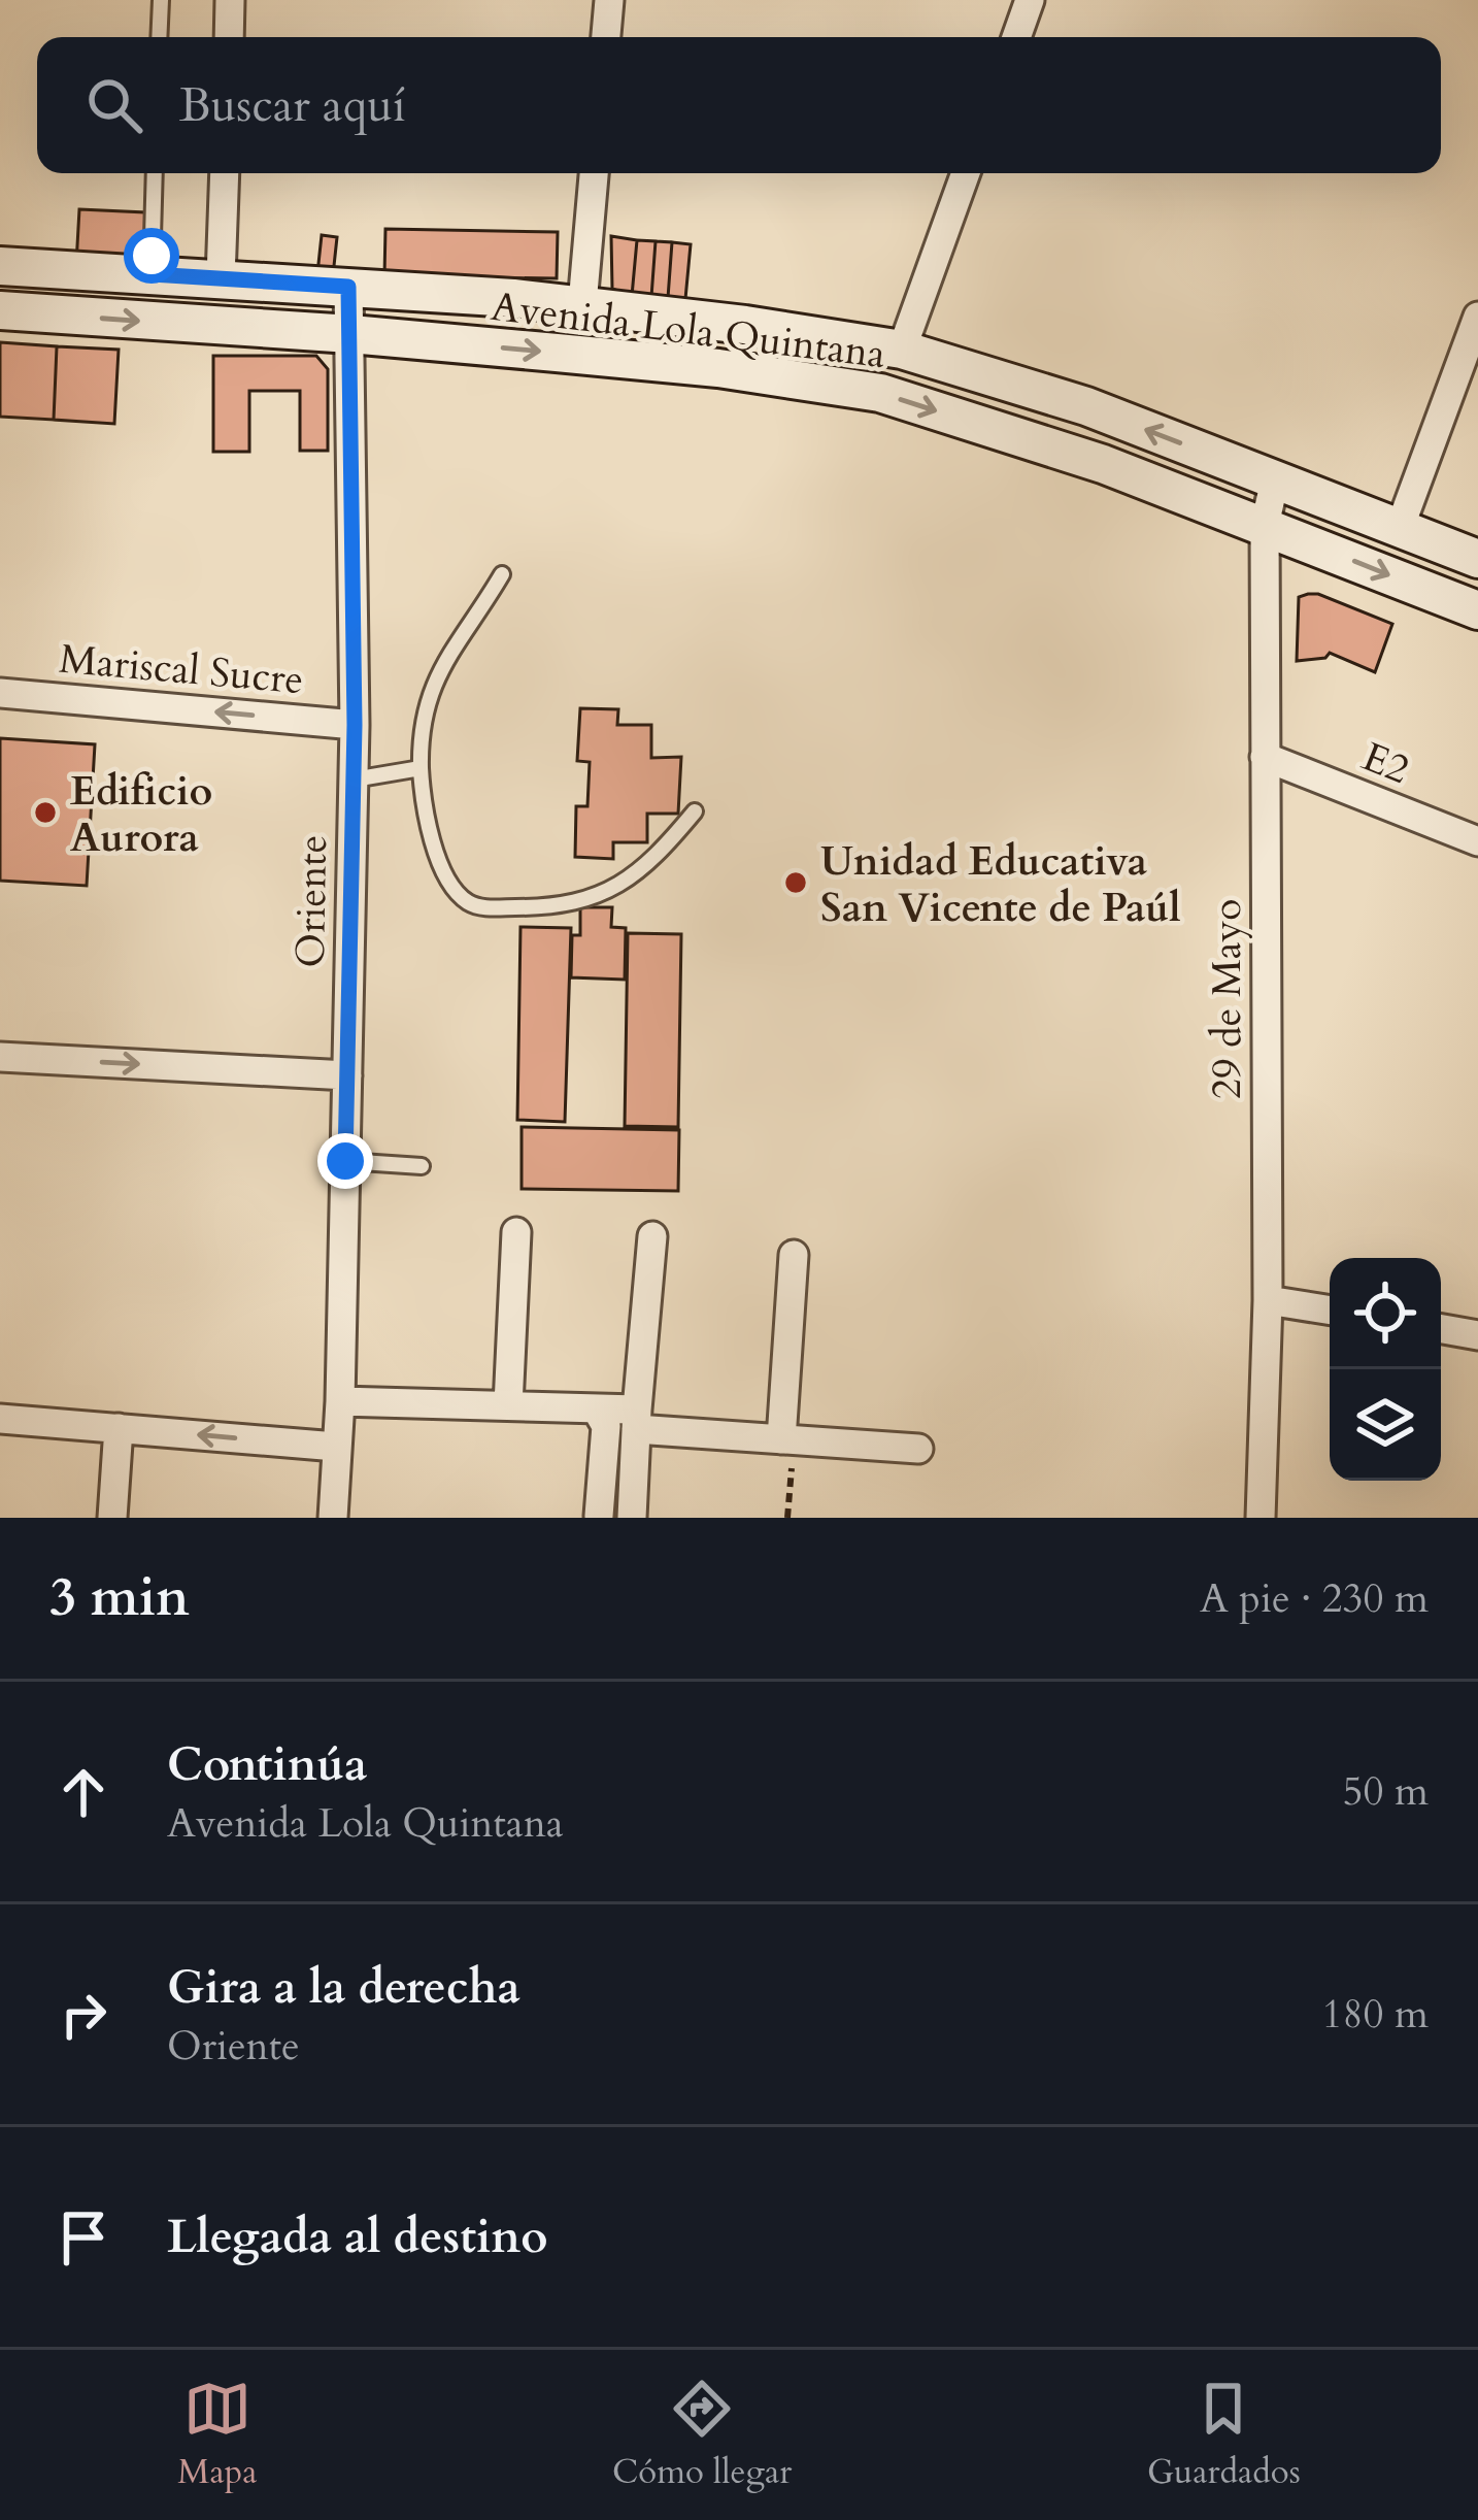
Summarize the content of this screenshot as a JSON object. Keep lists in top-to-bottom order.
{
  "streets": {
    "main road": ["Avenida Lola Quintana"],
    "street": [
      "Mariscal Sucre",
      "E2",
      "Oriente",
      "29 de Mayo"
    ]
  },
  "crossings": [
    ["Avenida Lola Quintana", "Oriente"],
    ["Avenida Lola Quintana", "29 de Mayo"],
    ["Mariscal Sucre", "Oriente"],
    ["E2", "29 de Mayo"]
  ],
  "one_way": ["Mariscal Sucre"],
  "places": ["Edificio Aurora", "Unidad Educativa San Vicente de Paúl"],
  "page": {
    "search": "Buscar aquí",
    "heading": ["3 min", "A pie · 230 m"],
    "list": [
      ["Continúa", "Avenida Lola Quintana", "50 m"],
      ["Gira a la derecha", "Oriente", "180 m"],
      "Llegada al destino"
    ],
    "nav": ["Mapa", "Cómo llegar", "Guardados"]
  }
}
